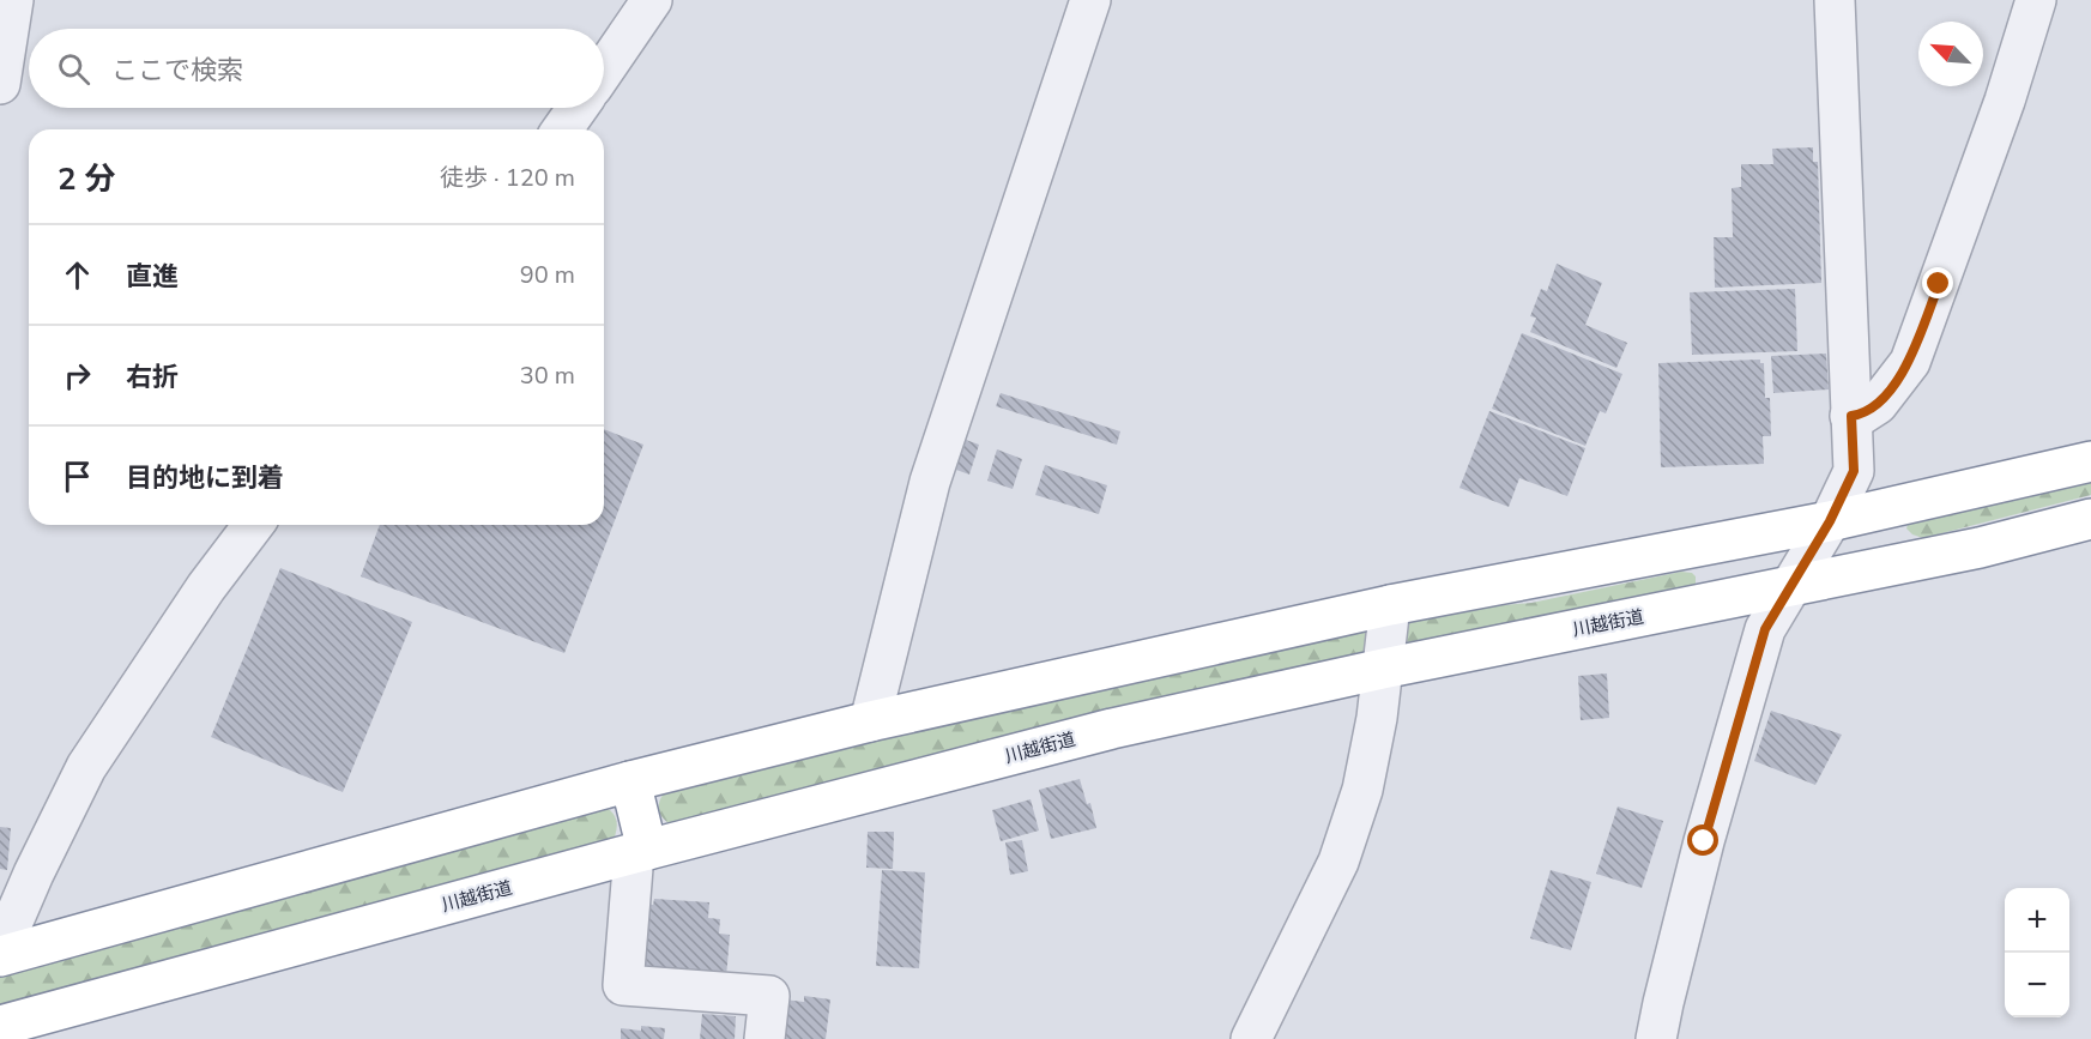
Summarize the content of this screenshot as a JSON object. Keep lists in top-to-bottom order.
{
  "streets": {
    "highway": ["川越街道"]
  },
  "north": "top left",
  "page": {
    "search": "ここで検索",
    "heading": ["2 分", "徒歩 · 120 m"],
    "list": [
      ["直進", "90 m"],
      ["右折", "30 m"],
      "目的地に到着"
    ],
    "map_buttons": ["+", "−"]
  }
}
